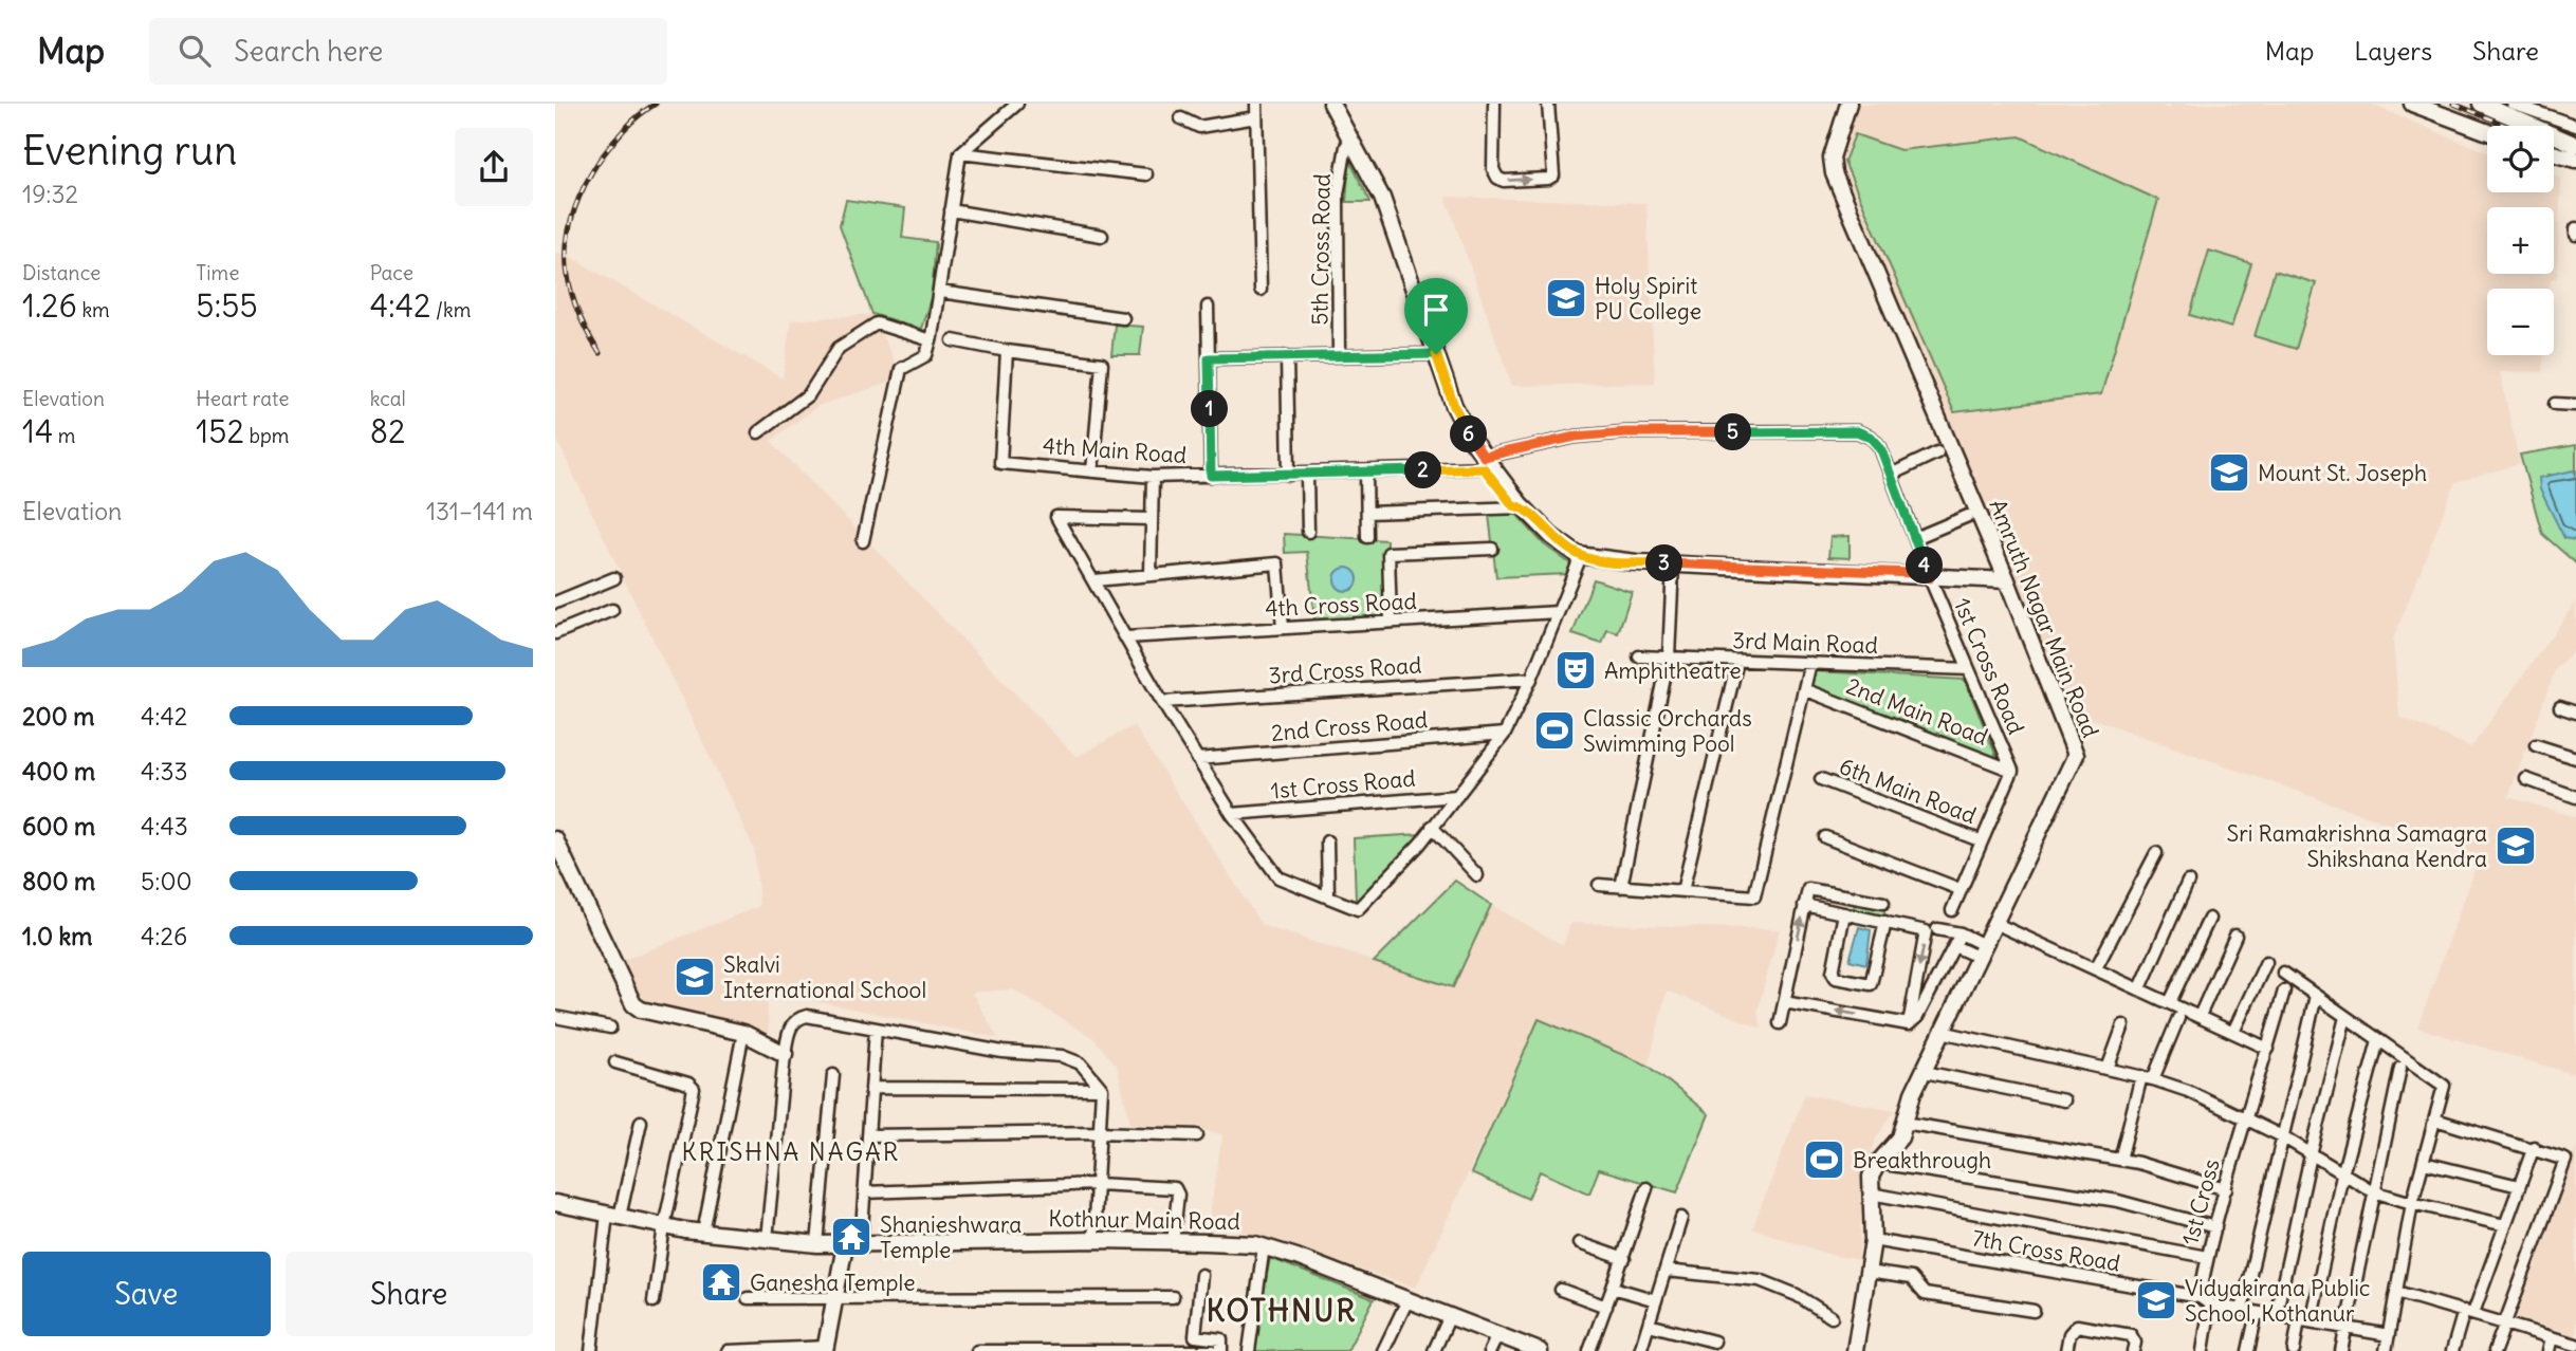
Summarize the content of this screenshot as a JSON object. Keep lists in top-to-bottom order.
{
  "streets": {
    "main road": ["Amruth Nagar Main Road", "Kothnur Main Road"],
    "street": [
      "5th Cross Road",
      "4th Main Road",
      "4th Cross Road",
      "3rd Main Road",
      "1st Cross Road",
      "3rd Cross Road",
      "2nd Main Road",
      "2nd Cross Road",
      "6th Main Road",
      "1st Cross",
      "7th Cross Road"
    ]
  },
  "crossings": [
    ["4th Main Road", "1st Cross Road"],
    ["Amruth Nagar Main Road", "7th Cross Road"],
    ["3rd Main Road", "1st Cross Road"],
    ["1st Cross Road", "2nd Main Road"],
    ["1st Cross", "7th Cross Road"]
  ],
  "districts": ["KRISHNA NAGAR", "KOTHNUR"],
  "places": {
    "school or university": [
      "Holy Spirit PU College",
      "Mount St. Joseph",
      "Sri Ramakrishna Samagra Shikshana Kendra",
      "Skalvi International School",
      "Vidyakirana Public School, Kothanur"
    ],
    "theatre": ["Amphitheatre"],
    "sports": ["Classic Orchards Swimming Pool", "Breakthrough"],
    "temple": ["Shanieshwara Temple", "Ganesha Temple"]
  },
  "page": {
    "header": "Map",
    "search": "Search here",
    "nav": ["Map", "Layers", "Share"],
    "heading": ["Evening run", "19:32"],
    "map_buttons": ["+", "−"],
    "stats": [
      ["Distance", "1.26 km"],
      ["Time", "5:55"],
      ["Pace", "4:42 /km"],
      ["Elevation", "14 m"],
      ["Heart rate", "152 bpm"],
      ["kcal", "82"]
    ],
    "pins": [
      "1",
      "5",
      "6",
      "2",
      "3",
      "4"
    ],
    "chart": ["Elevation", "131–141 m"],
    "list": [
      {
        "name": "200 m",
        "note": "4:42"
      },
      {
        "name": "400 m",
        "note": "4:33"
      },
      {
        "name": "600 m",
        "note": "4:43"
      },
      {
        "name": "800 m",
        "note": "5:00"
      },
      {
        "name": "1.0 km",
        "note": "4:26"
      }
    ],
    "buttons": ["Save", "Share"]
  }
}
